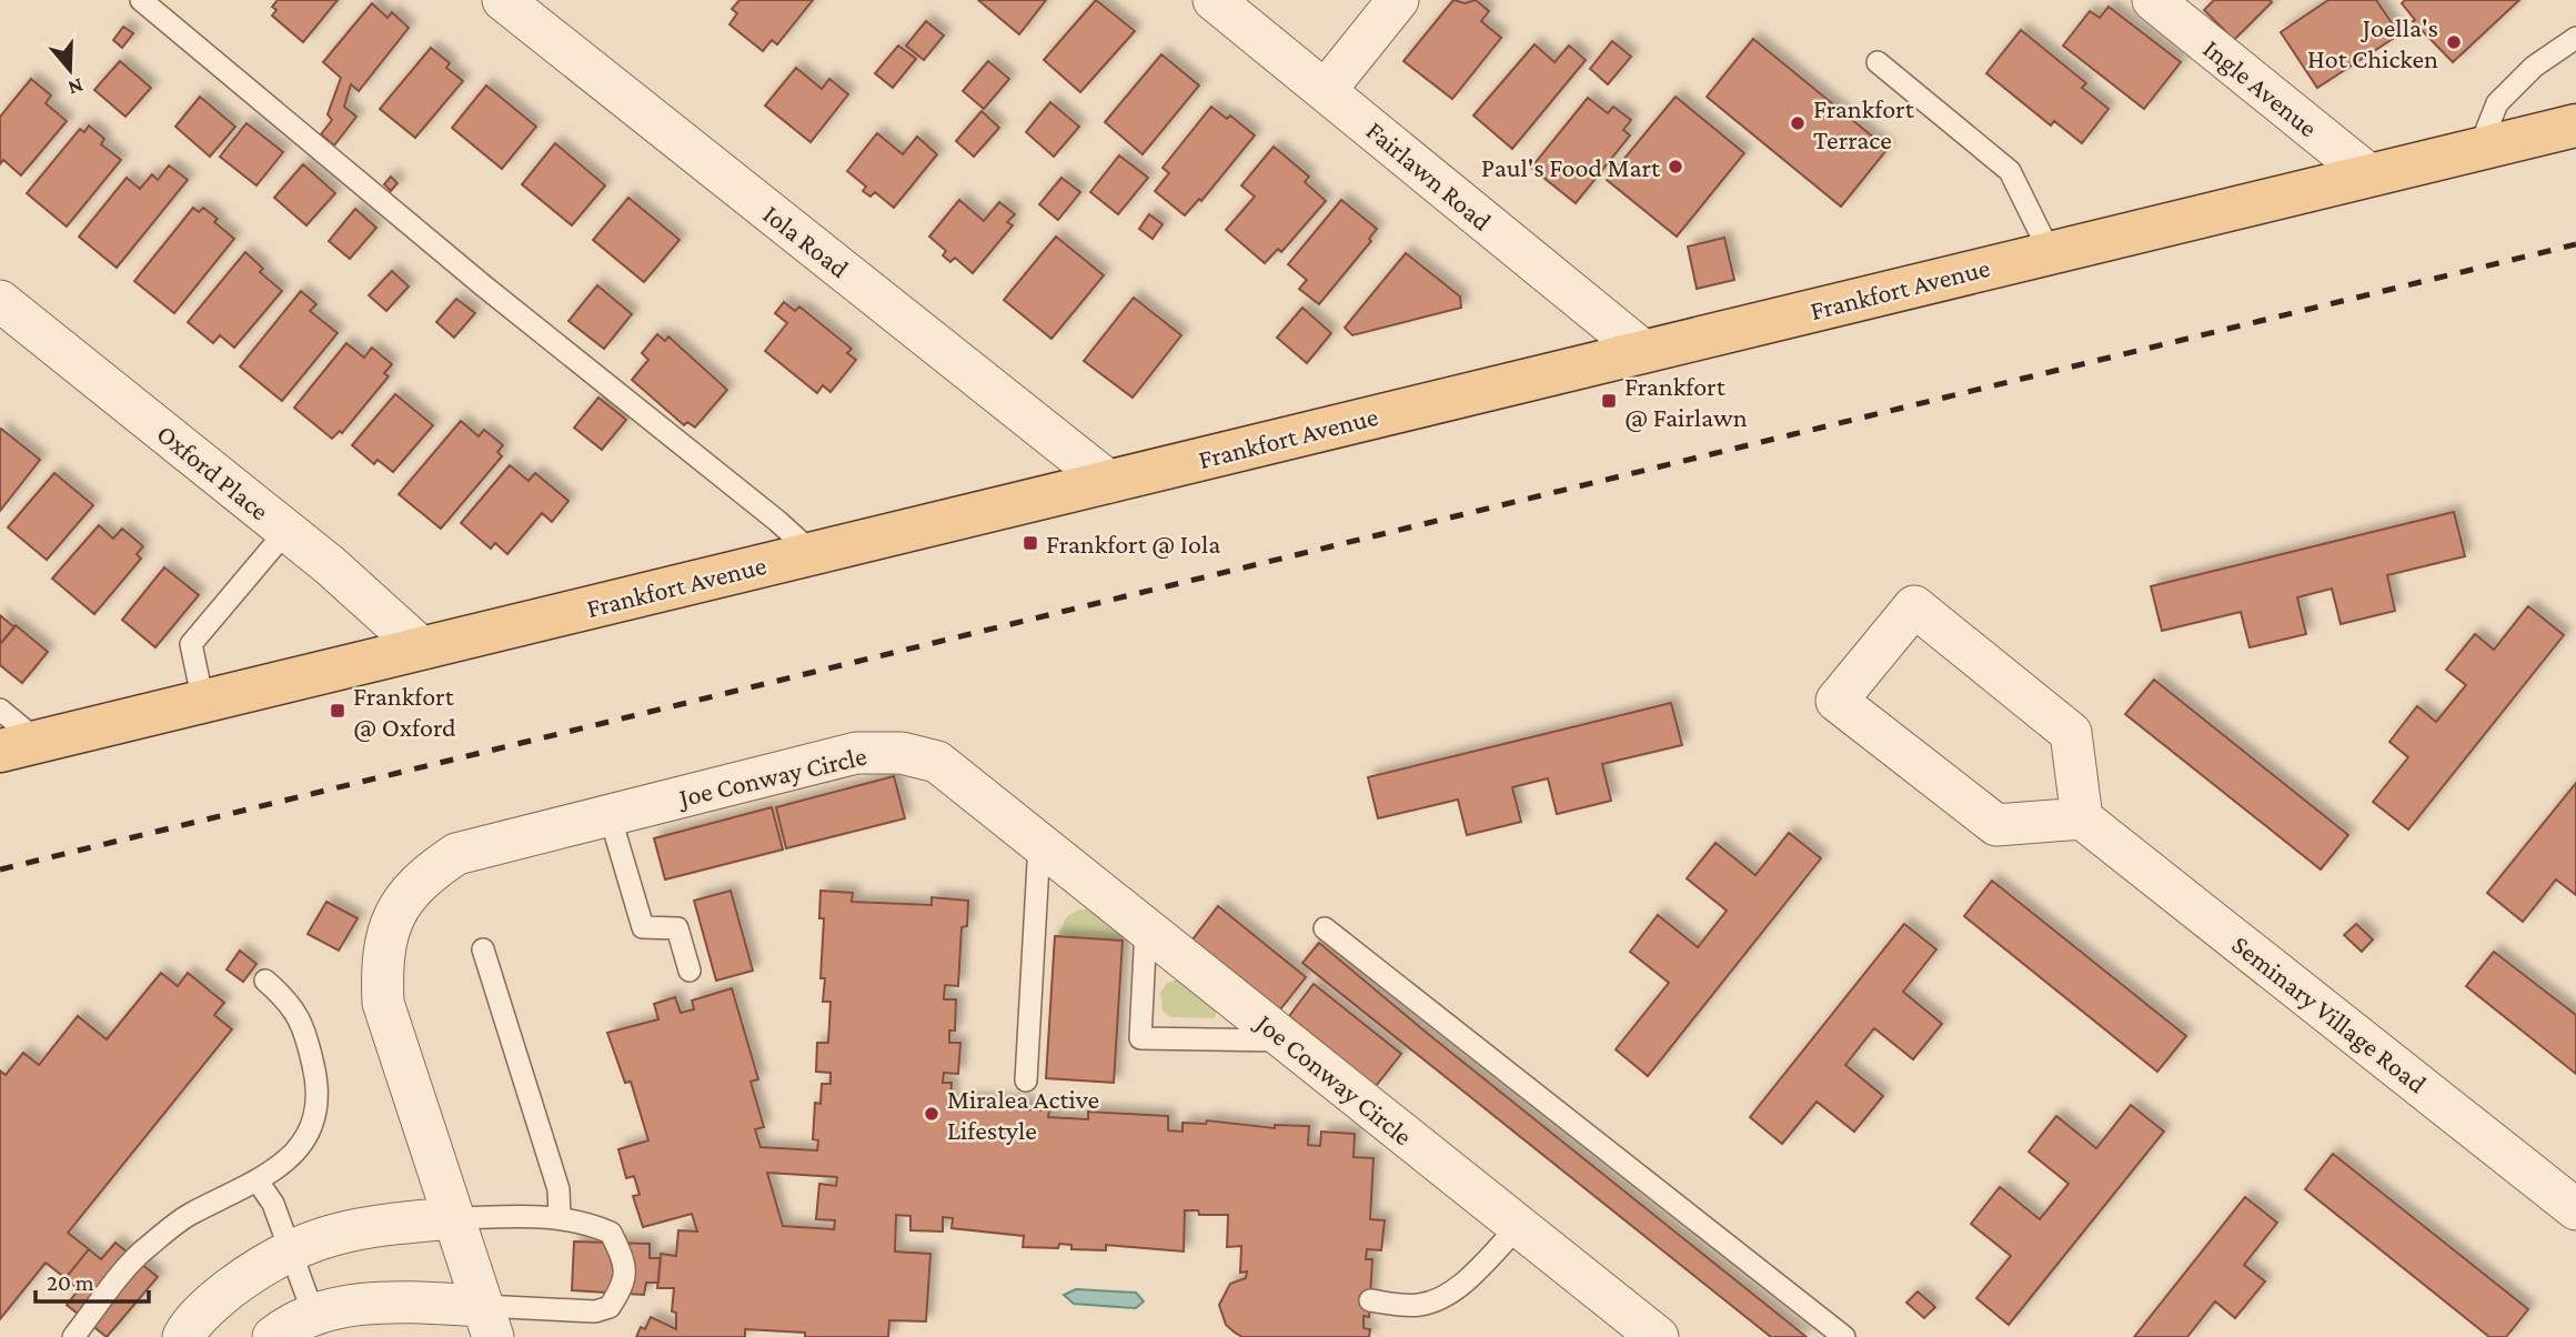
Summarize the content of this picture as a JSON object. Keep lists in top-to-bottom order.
{
  "streets": {
    "main road": ["Frankfort Avenue"],
    "street": [
      "Ingle Avenue",
      "Fairlawn Road",
      "Iola Road",
      "Oxford Place",
      "Joe Conway Circle",
      "Seminary Village Road"
    ]
  },
  "crossings": [
    ["Ingle Avenue", "Frankfort Avenue"],
    ["Fairlawn Road", "Frankfort Avenue"],
    ["Iola Road", "Frankfort Avenue"],
    ["Frankfort Avenue", "Oxford Place"]
  ],
  "places": {
    "other": [
      "Joella's Hot Chicken",
      "Frankfort Terrace",
      "Paul's Food Mart",
      "Miralea Active Lifestyle"
    ],
    "transit": ["Frankfort @ Fairlawn", "Frankfort @ Iola", "Frankfort @ Oxford"]
  },
  "scale_bar": "20 m",
  "north": "bottom"
}
